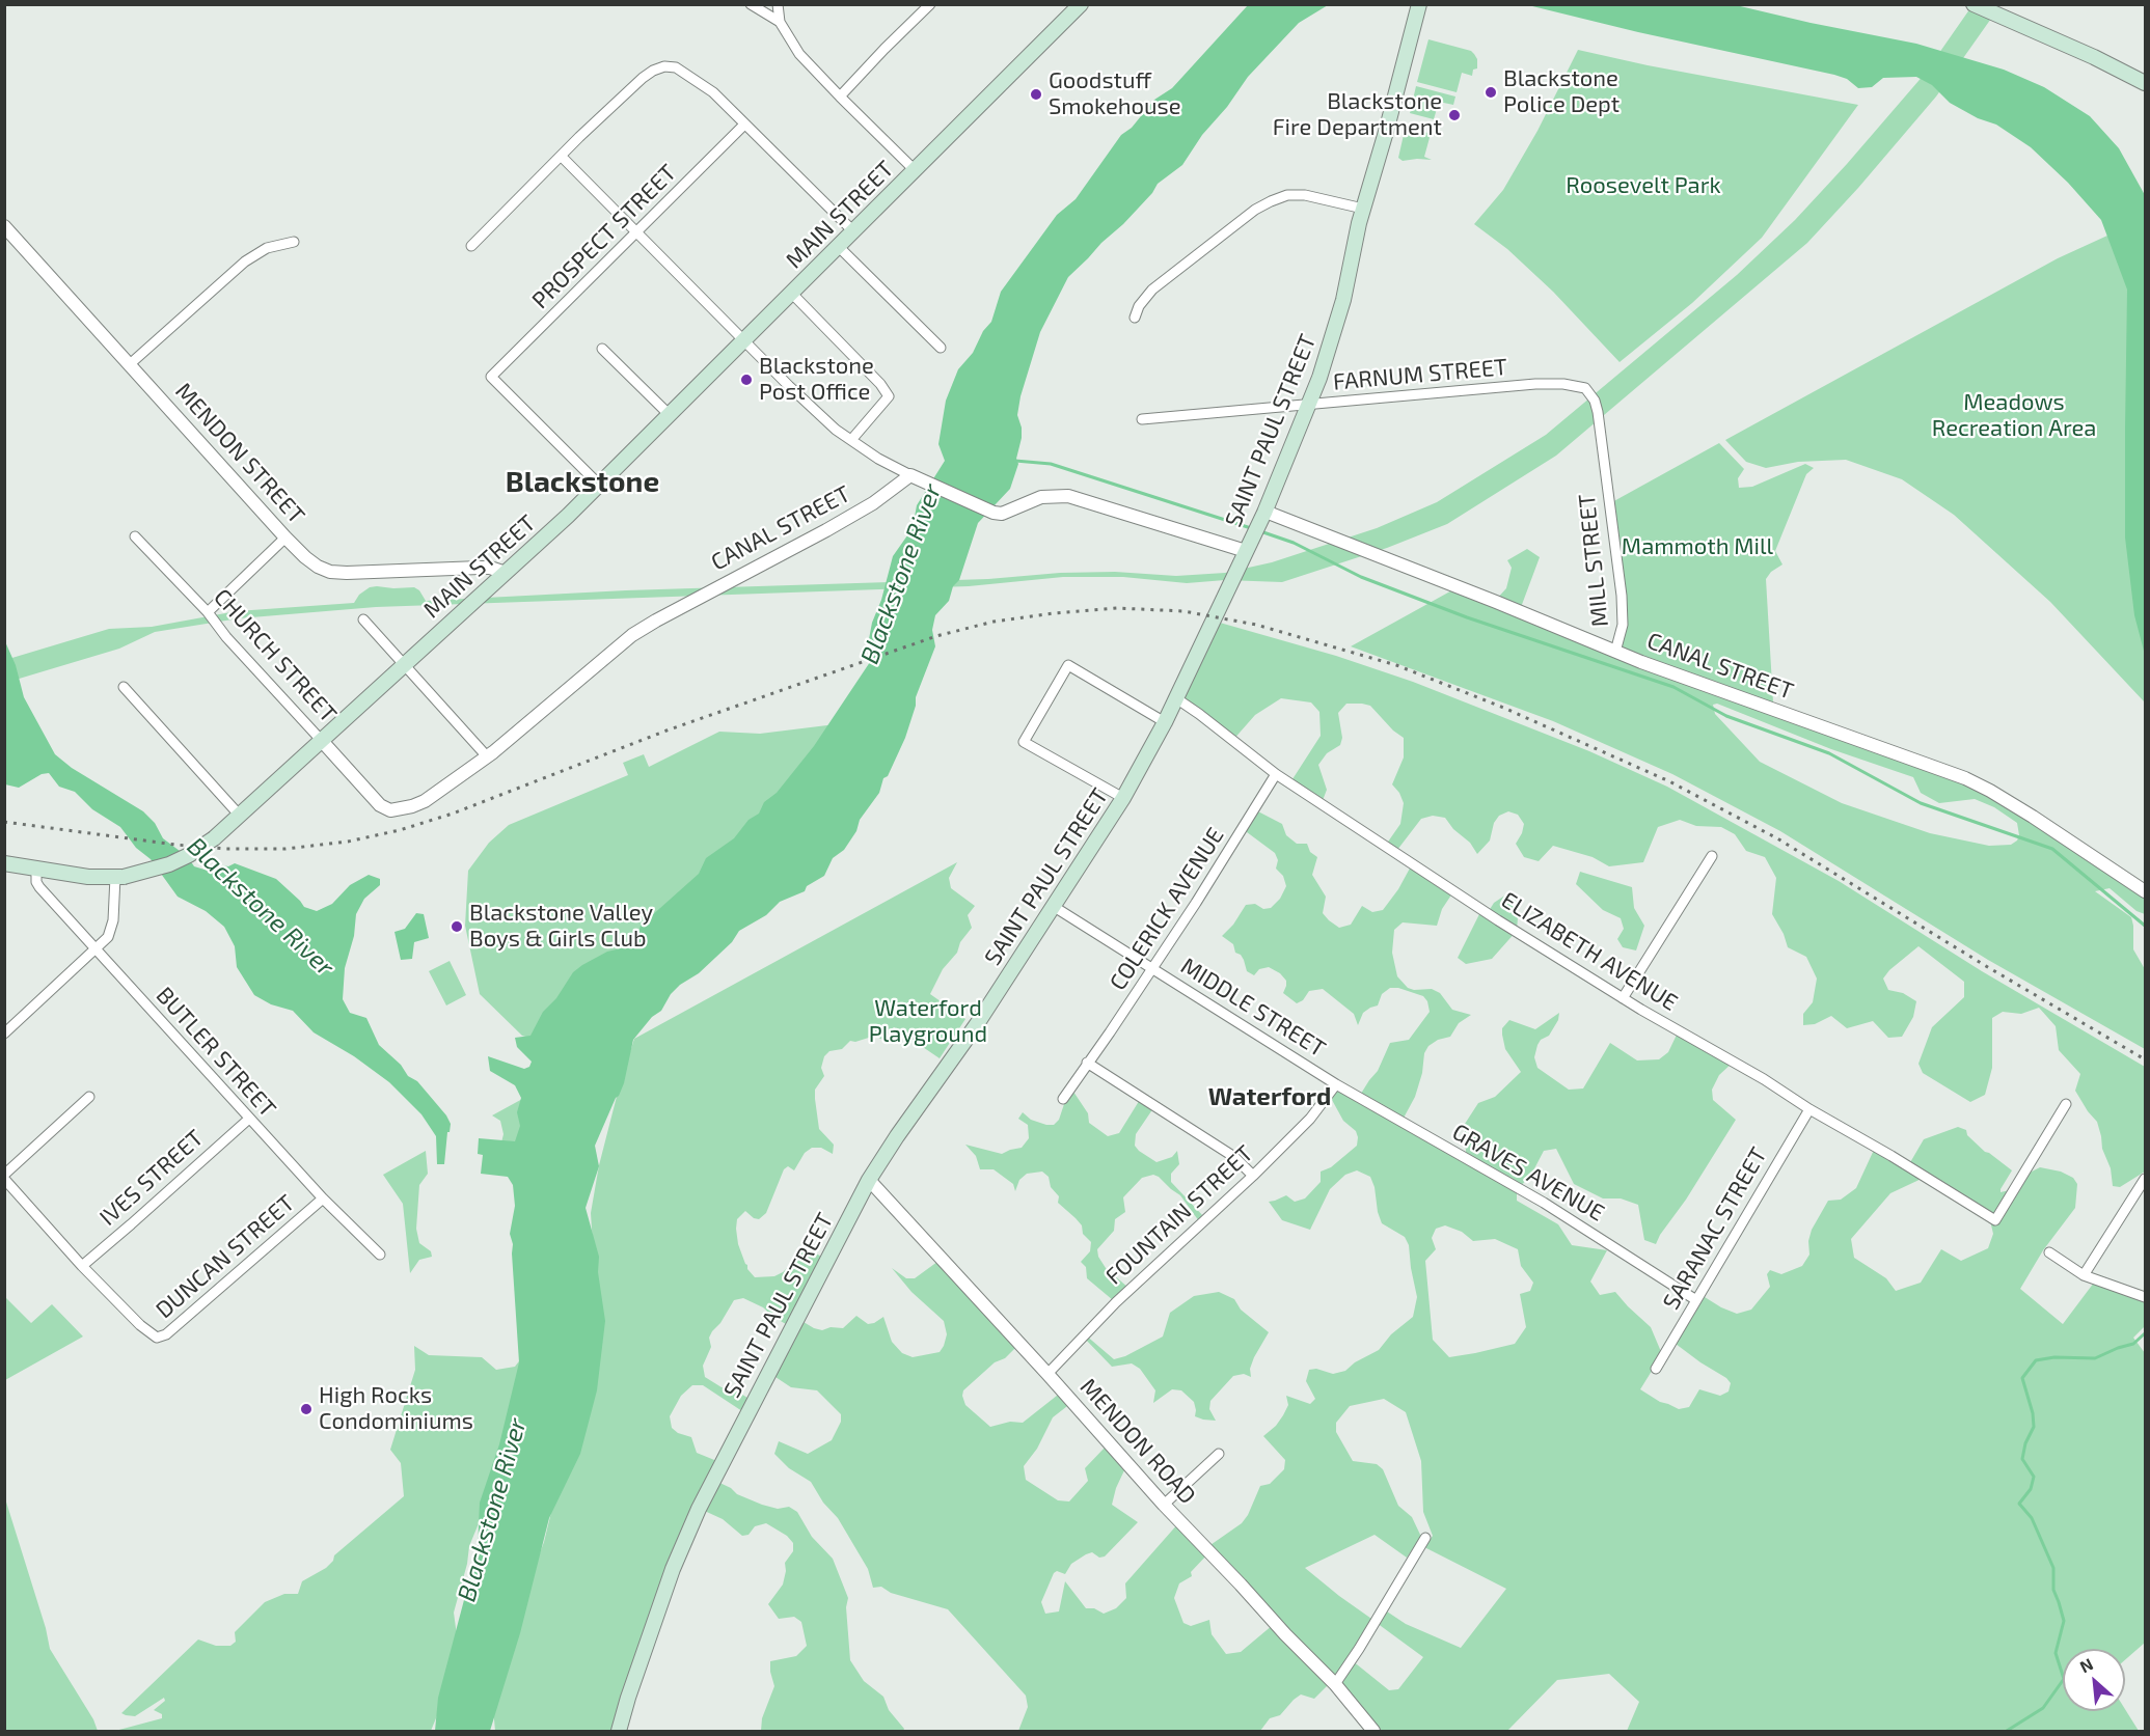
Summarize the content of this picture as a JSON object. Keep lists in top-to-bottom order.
{
  "streets": {
    "main road": ["MAIN STREET", "SAINT PAUL STREET"],
    "street": [
      "PROSPECT STREET",
      "FARNUM STREET",
      "MENDON STREET",
      "CANAL STREET",
      "MILL STREET",
      "CHURCH STREET",
      "COLERICK AVENUE",
      "ELIZABETH AVENUE",
      "MIDDLE STREET",
      "BUTLER STREET",
      "GRAVES AVENUE",
      "IVES STREET",
      "FOUNTAIN STREET",
      "SARANAC STREET",
      "DUNCAN STREET",
      "MENDON ROAD"
    ]
  },
  "crossings": [
    ["MAIN STREET", "PROSPECT STREET"],
    ["MAIN STREET", "MENDON STREET"],
    ["MAIN STREET", "CHURCH STREET"],
    ["MAIN STREET", "BUTLER STREET"],
    ["FARNUM STREET", "SAINT PAUL STREET"],
    ["FARNUM STREET", "MILL STREET"],
    ["SAINT PAUL STREET", "CANAL STREET"],
    ["SAINT PAUL STREET", "ELIZABETH AVENUE"],
    ["SAINT PAUL STREET", "MIDDLE STREET"],
    ["SAINT PAUL STREET", "MENDON ROAD"],
    ["CANAL STREET", "MILL STREET"],
    ["CANAL STREET", "CHURCH STREET"],
    ["COLERICK AVENUE", "ELIZABETH AVENUE"],
    ["COLERICK AVENUE", "MIDDLE STREET"],
    ["ELIZABETH AVENUE", "SARANAC STREET"],
    ["MIDDLE STREET", "GRAVES AVENUE"],
    ["MIDDLE STREET", "FOUNTAIN STREET"],
    ["BUTLER STREET", "IVES STREET"],
    ["BUTLER STREET", "DUNCAN STREET"],
    ["GRAVES AVENUE", "FOUNTAIN STREET"],
    ["GRAVES AVENUE", "SARANAC STREET"],
    ["IVES STREET", "DUNCAN STREET"],
    ["FOUNTAIN STREET", "MENDON ROAD"]
  ],
  "districts": ["Blackstone", "Waterford"],
  "water": ["Blackstone River"],
  "parks": [
    "Roosevelt Park",
    "Meadows Recreation Area",
    "Mammoth Mill",
    "Waterford Playground"
  ],
  "places": [
    "Blackstone Police Dept",
    "Goodstuff Smokehouse",
    "Blackstone Fire Department",
    "Blackstone Post Office",
    "Blackstone Valley Boys & Girls Club",
    "High Rocks Condominiums"
  ],
  "north": "top left"
}
